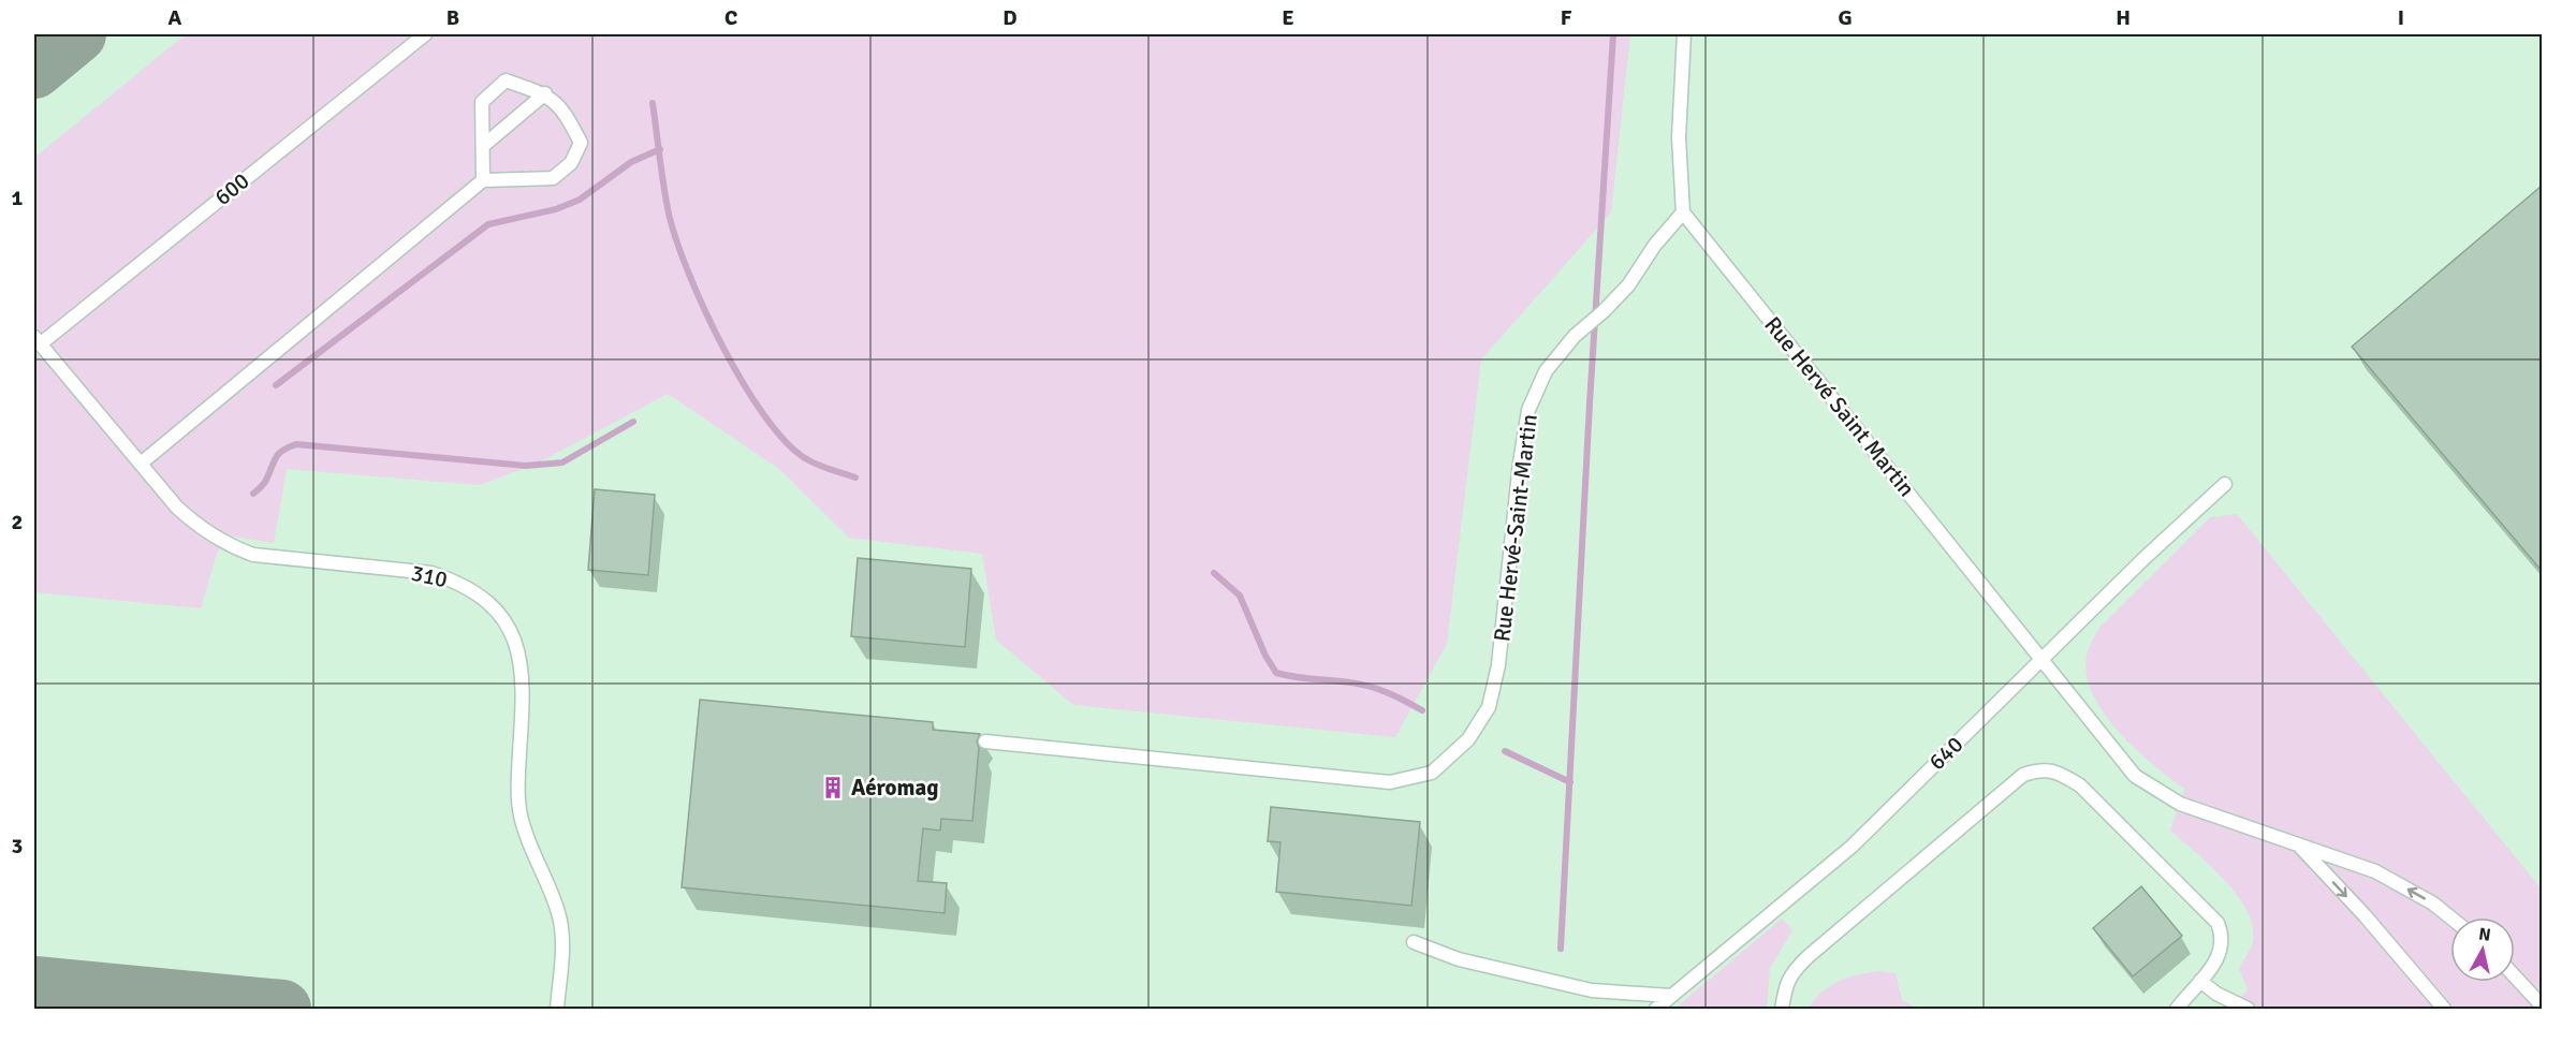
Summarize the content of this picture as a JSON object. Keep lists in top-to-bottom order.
{
  "streets": {
    "lane": [
      "600",
      "Rue Hervé Saint Martin",
      "Rue Hervé-Saint-Martin",
      "310",
      "640"
    ]
  },
  "crossings": [
    ["600", "310"],
    ["Rue Hervé Saint Martin", "Rue Hervé-Saint-Martin"],
    ["Rue Hervé Saint Martin", "640"]
  ],
  "places": {
    "building": ["Aéromag"]
  },
  "north": "top",
  "grid": {
    "columns": [
      "A",
      "B",
      "C",
      "D",
      "E",
      "F",
      "G",
      "H",
      "I"
    ],
    "rows": ["1", "2", "3"]
  }
}
